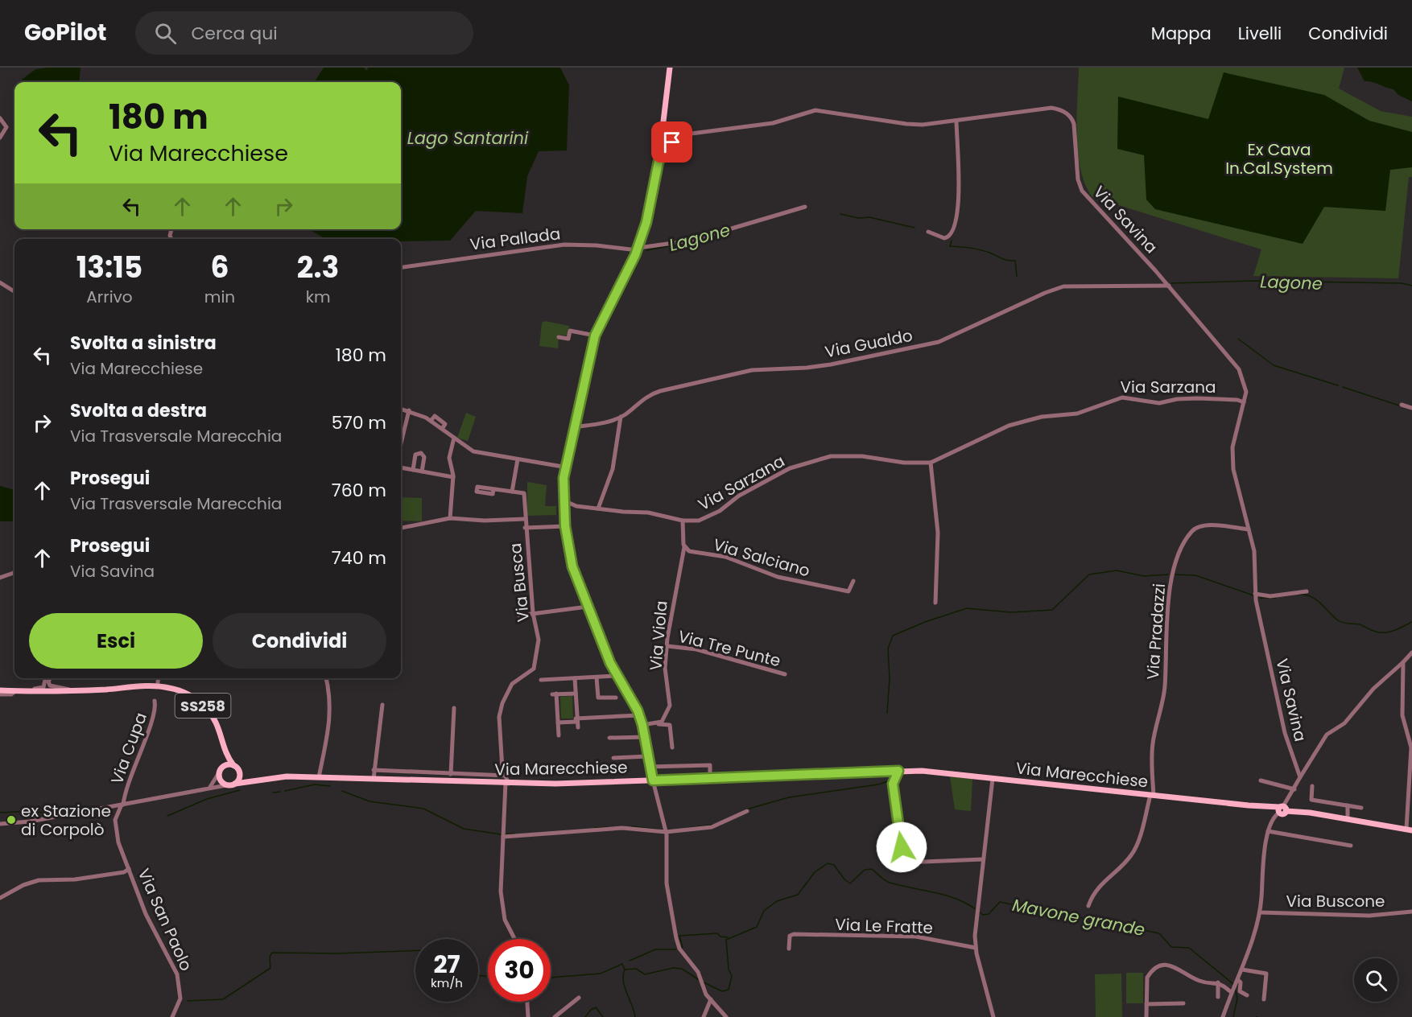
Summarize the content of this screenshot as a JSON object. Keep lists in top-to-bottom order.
{
  "streets": {
    "main road": ["SS258", "Via Marecchiese"],
    "street": [
      "Via Savina",
      "Via Pallada",
      "Via Gualdo",
      "Via Sarzana",
      "Via Salciano",
      "Via Busca",
      "Via Pradazzi",
      "Via Viola",
      "Via Tre Punte",
      "Via Cupa",
      "Via Buscone",
      "Via San Paolo",
      "Via Le Fratte"
    ]
  },
  "crossings": [
    ["Via Savina", "Via Gualdo"],
    ["Via Savina", "Via Sarzana"],
    ["Via Savina", "Via Pradazzi"],
    ["Via Salciano", "Via Viola"],
    ["Via Busca", "Via Marecchiese"],
    ["Via Pradazzi", "Via Marecchiese"],
    ["Via Viola", "Via Tre Punte"],
    ["SS258", "Via Marecchiese"],
    ["Via Cupa", "Via San Paolo"]
  ],
  "water": ["Lago Santarini", "Lagone", "Mavone grande"],
  "parks": ["Ex Cava In.Cal.System"],
  "places": ["ex Stazione di Corpolò"],
  "page": {
    "header": "GoPilot",
    "search": "Cerca qui",
    "nav": ["Mappa", "Livelli", "Condividi"],
    "turn": ["180 m", "Via Marecchiese"],
    "eta": [
      "13:15",
      "Arrivo",
      "6",
      "min",
      "2.3",
      "km"
    ],
    "list": [
      {
        "name": "Svolta a sinistra",
        "note": "Via Marecchiese",
        "value": "180 m"
      },
      {
        "name": "Svolta a destra",
        "note": "Via Trasversale Marecchia",
        "value": "570 m"
      },
      {
        "name": "Prosegui",
        "note": "Via Trasversale Marecchia",
        "value": "760 m"
      },
      {
        "name": "Prosegui",
        "note": "Via Savina",
        "value": "740 m"
      }
    ],
    "buttons": ["Esci", "Condividi"],
    "speed": "27 km/h",
    "limit": "30"
  }
}
